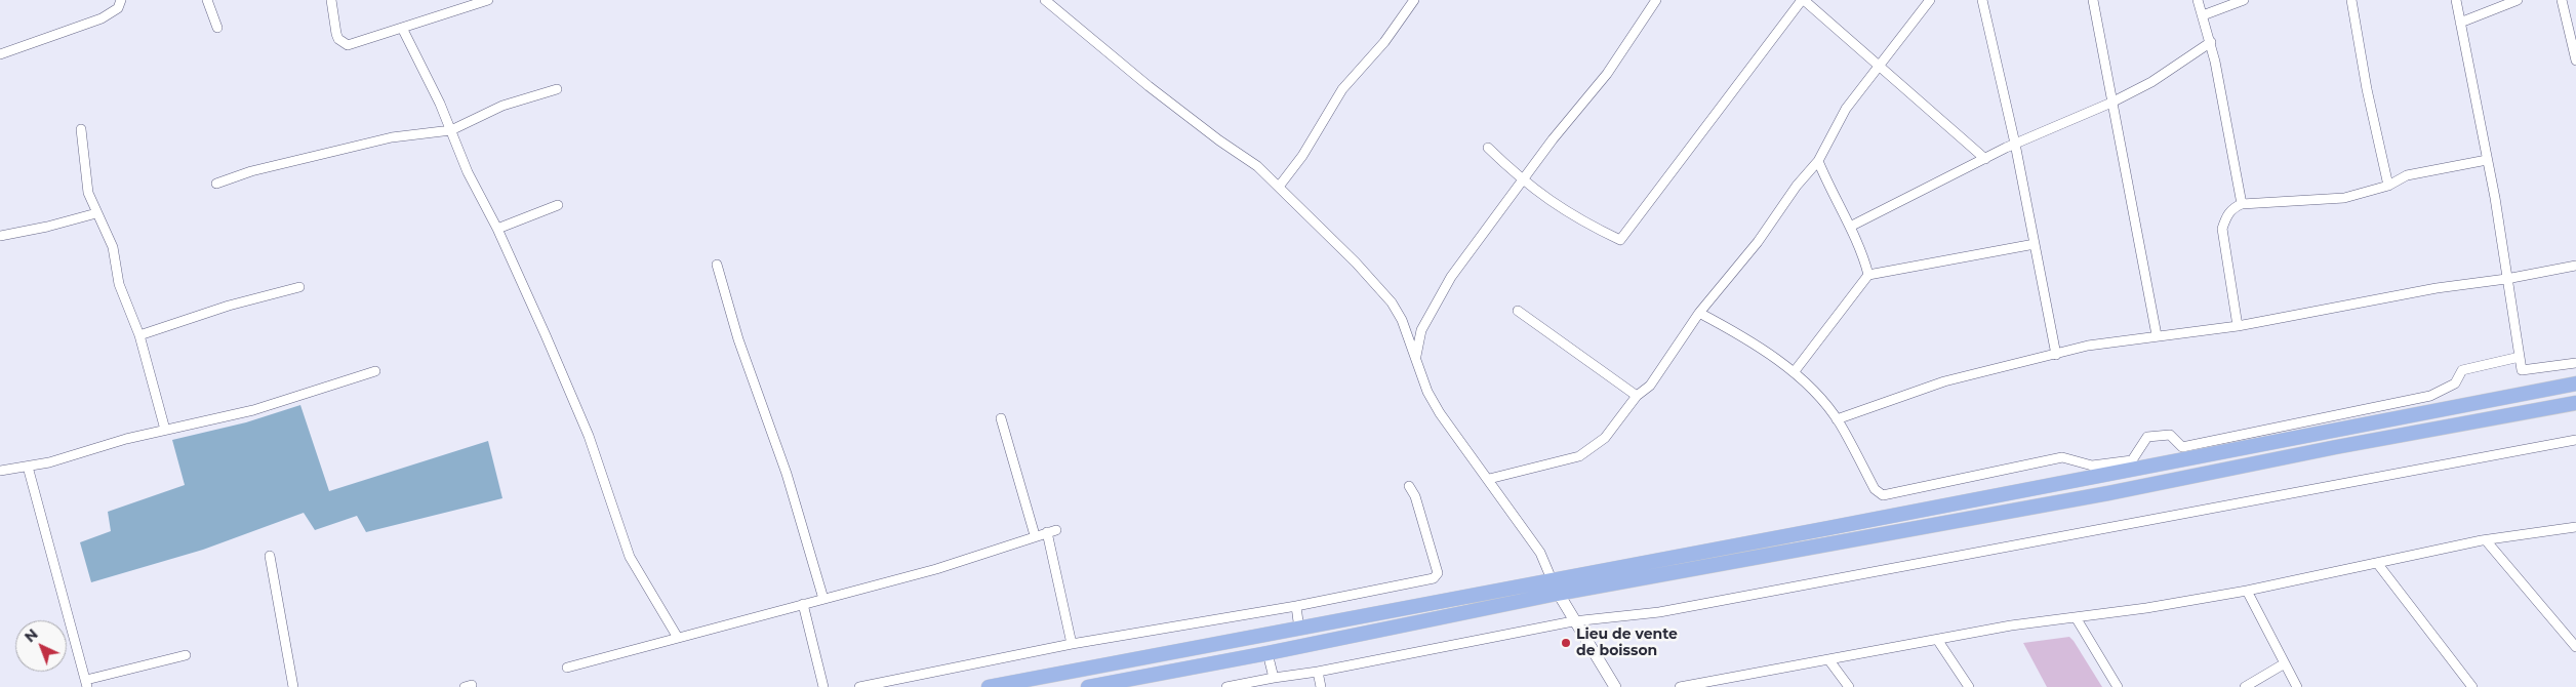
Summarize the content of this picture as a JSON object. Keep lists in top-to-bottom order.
{
  "places": ["Lieu de vente de boisson"],
  "north": "top left"
}
